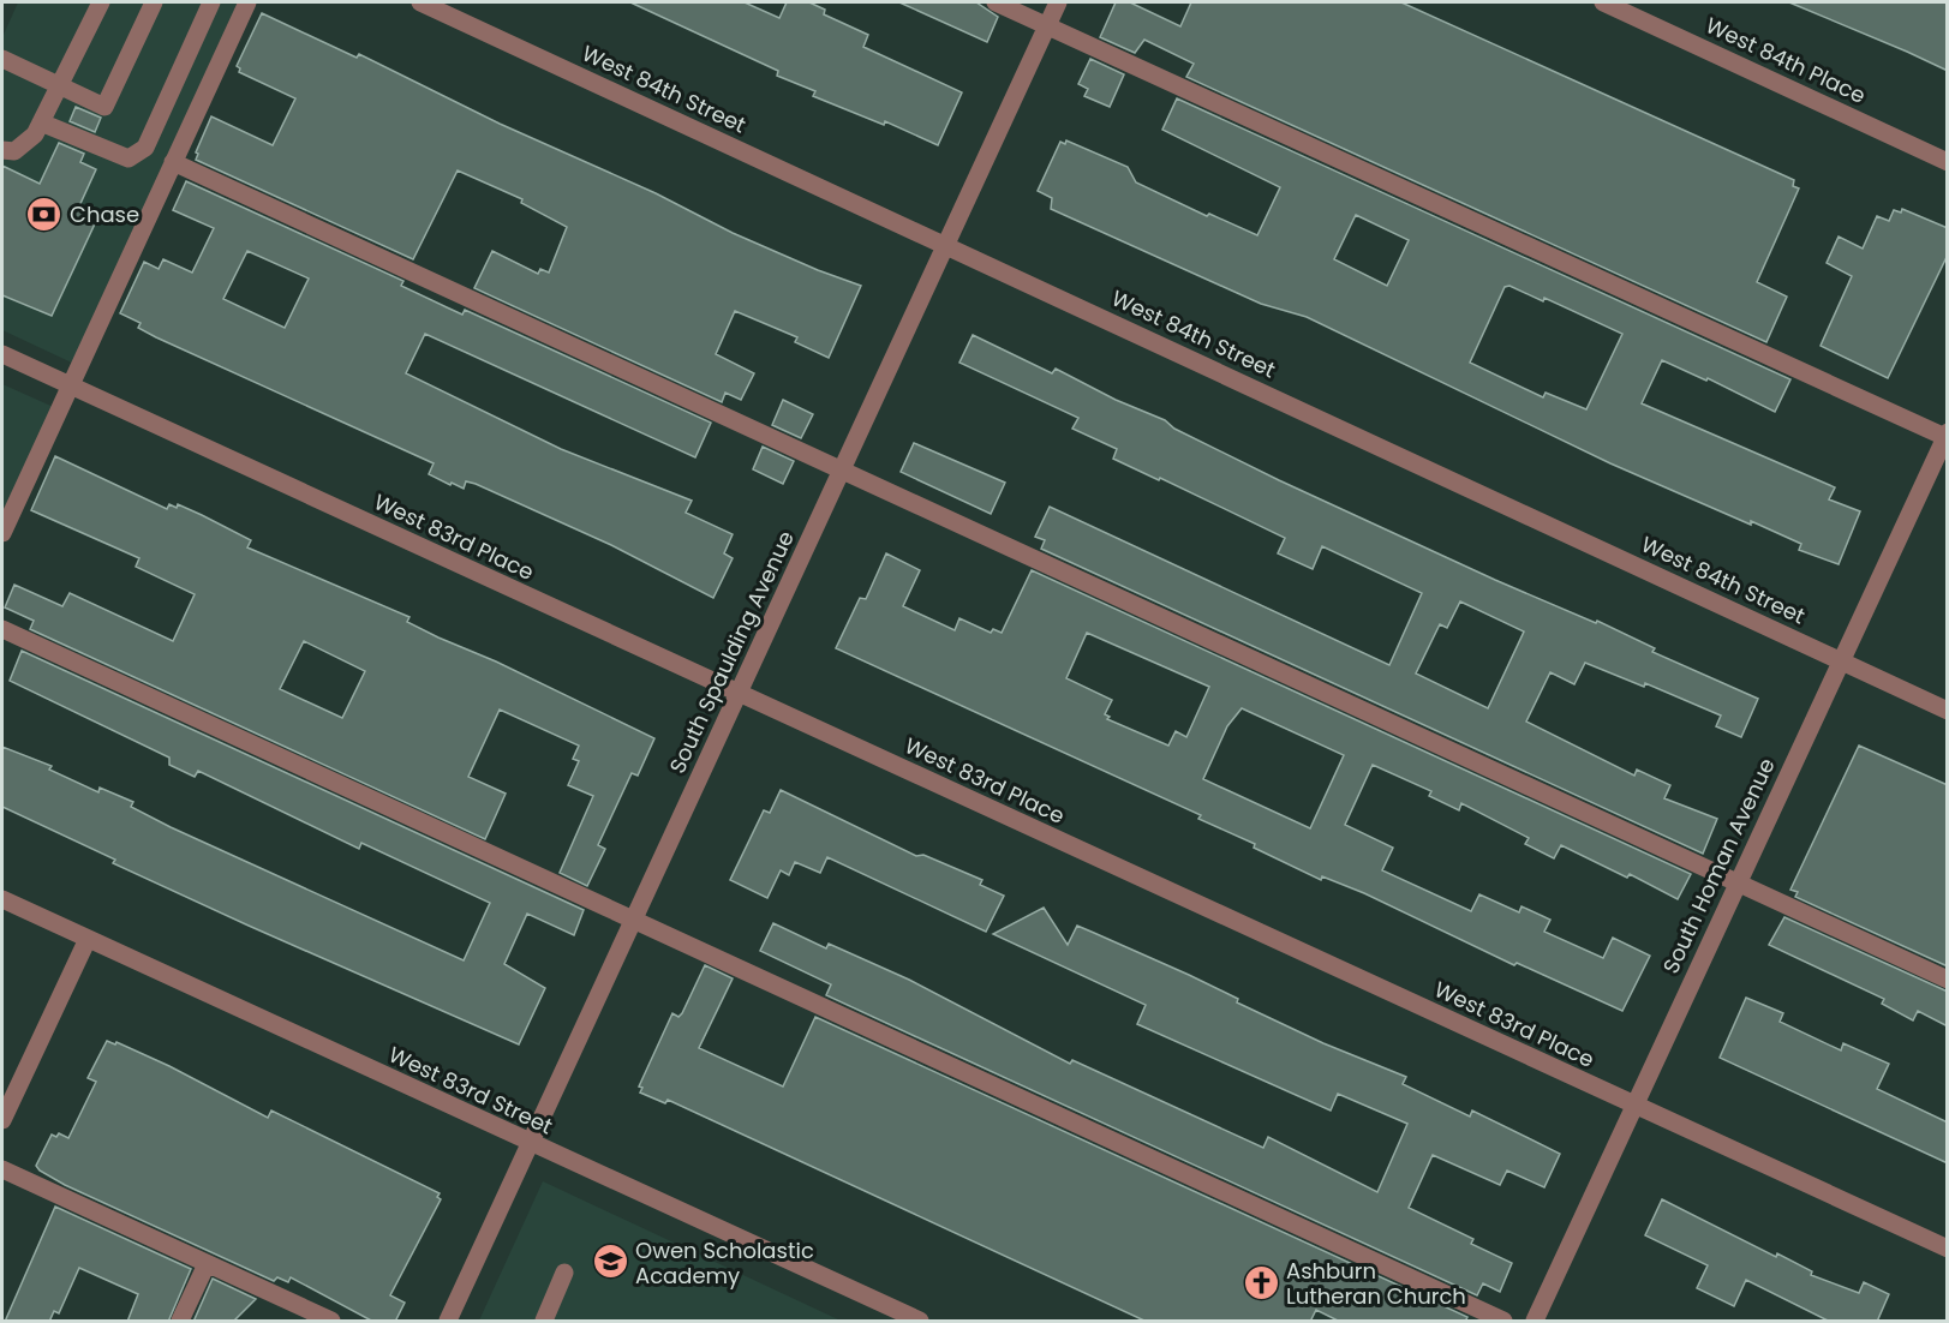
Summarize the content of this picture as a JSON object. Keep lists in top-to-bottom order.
{
  "streets": {
    "street": [
      "West 84th Place",
      "West 84th Street",
      "West 83rd Place",
      "South Spaulding Avenue",
      "South Homan Avenue",
      "West 83rd Street"
    ]
  },
  "crossings": [
    ["West 84th Street", "South Spaulding Avenue"],
    ["West 84th Street", "South Homan Avenue"],
    ["West 83rd Place", "South Spaulding Avenue"],
    ["West 83rd Place", "South Homan Avenue"],
    ["South Spaulding Avenue", "West 83rd Street"]
  ],
  "places": {
    "bank": ["Chase"],
    "school or university": ["Owen Scholastic Academy"],
    "church": ["Ashburn Lutheran Church"]
  }
}
